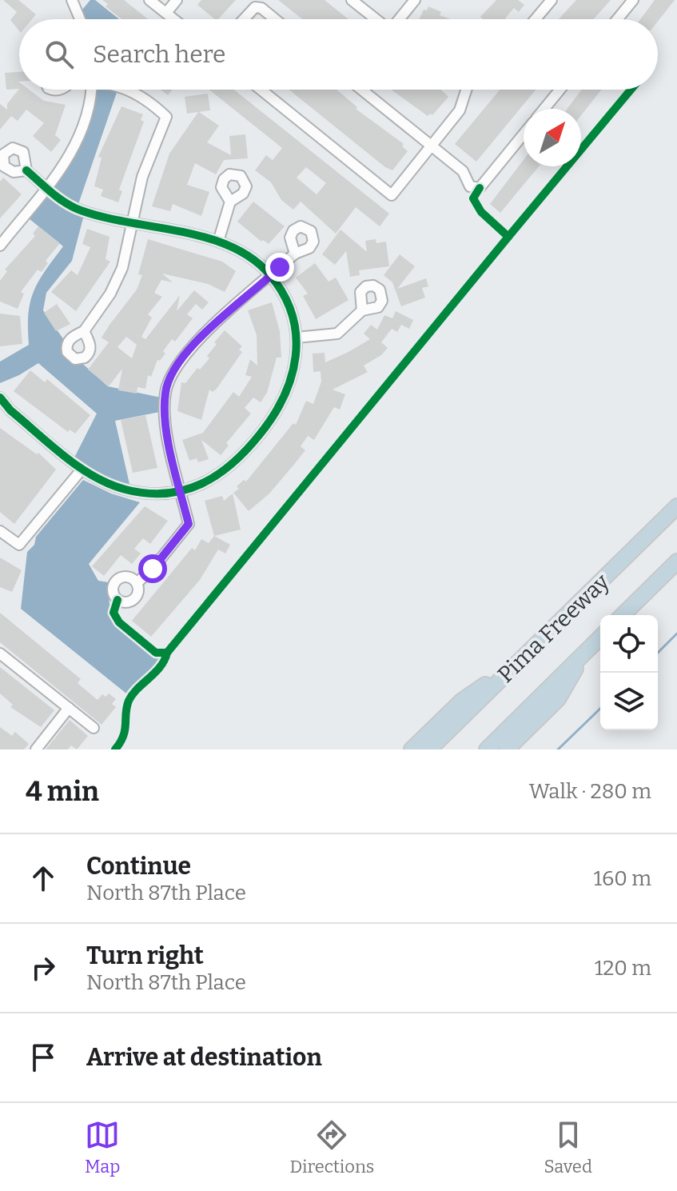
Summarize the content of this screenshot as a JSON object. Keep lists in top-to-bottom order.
{
  "streets": {
    "highway": ["Pima Freeway"]
  },
  "north": "top right",
  "page": {
    "search": "Search here",
    "heading": ["4 min", "Walk · 280 m"],
    "list": [
      ["Continue", "North 87th Place", "160 m"],
      ["Turn right", "North 87th Place", "120 m"],
      "Arrive at destination"
    ],
    "nav": ["Map", "Directions", "Saved"]
  }
}
